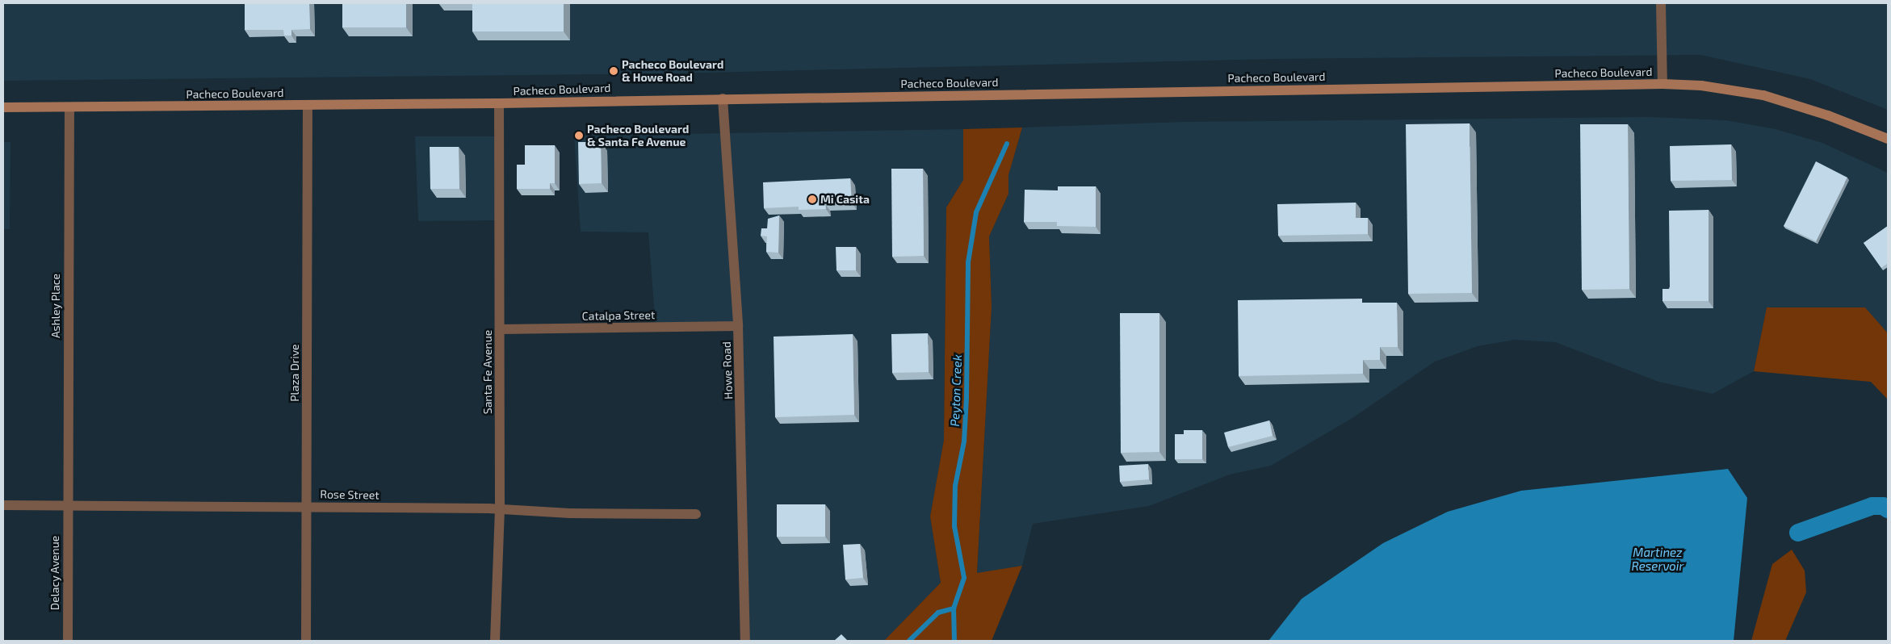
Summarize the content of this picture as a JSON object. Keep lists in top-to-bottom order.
{
  "streets": {
    "main road": ["Pacheco Boulevard"],
    "street": [
      "Ashley Place",
      "Catalpa Street",
      "Howe Road",
      "Santa Fe Avenue",
      "Plaza Drive",
      "Rose Street",
      "Delacy Avenue"
    ]
  },
  "crossings": [
    ["Pacheco Boulevard", "Ashley Place"],
    ["Pacheco Boulevard", "Howe Road"],
    ["Pacheco Boulevard", "Santa Fe Avenue"],
    ["Pacheco Boulevard", "Plaza Drive"],
    ["Ashley Place", "Rose Street"],
    ["Ashley Place", "Delacy Avenue"],
    ["Catalpa Street", "Howe Road"],
    ["Catalpa Street", "Santa Fe Avenue"],
    ["Santa Fe Avenue", "Rose Street"],
    ["Plaza Drive", "Rose Street"],
    ["Rose Street", "Delacy Avenue"]
  ],
  "water": ["Peyton Creek", "Martinez Reservoir"],
  "places": ["Pacheco Boulevard & Howe Road", "Pacheco Boulevard & Santa Fe Avenue", "Mi Casita"]
}
